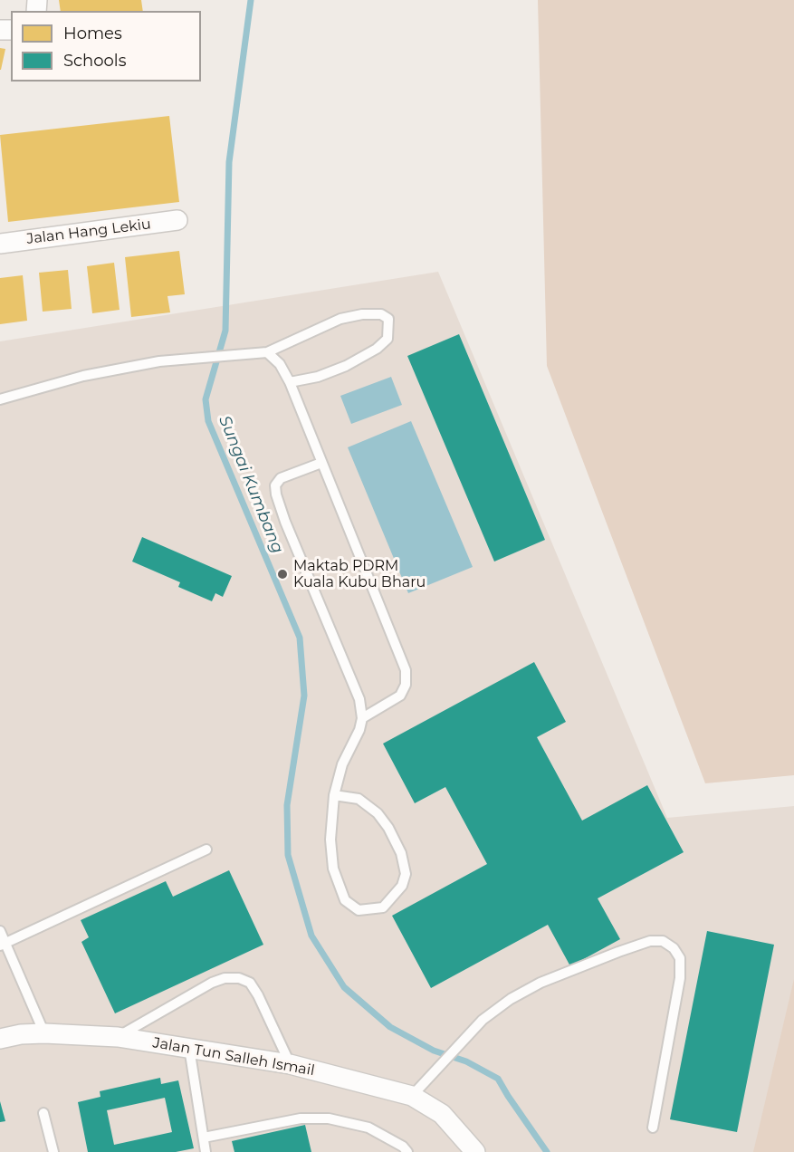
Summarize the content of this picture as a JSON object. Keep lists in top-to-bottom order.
{
  "streets": {
    "street": ["Jalan Hang Lekiu", "Jalan Tun Salleh Ismail"]
  },
  "water": ["Sungai Kumbang"],
  "places": ["Maktab PDRM Kuala Kubu Bharu"],
  "legend": ["Homes", "Schools"]
}
